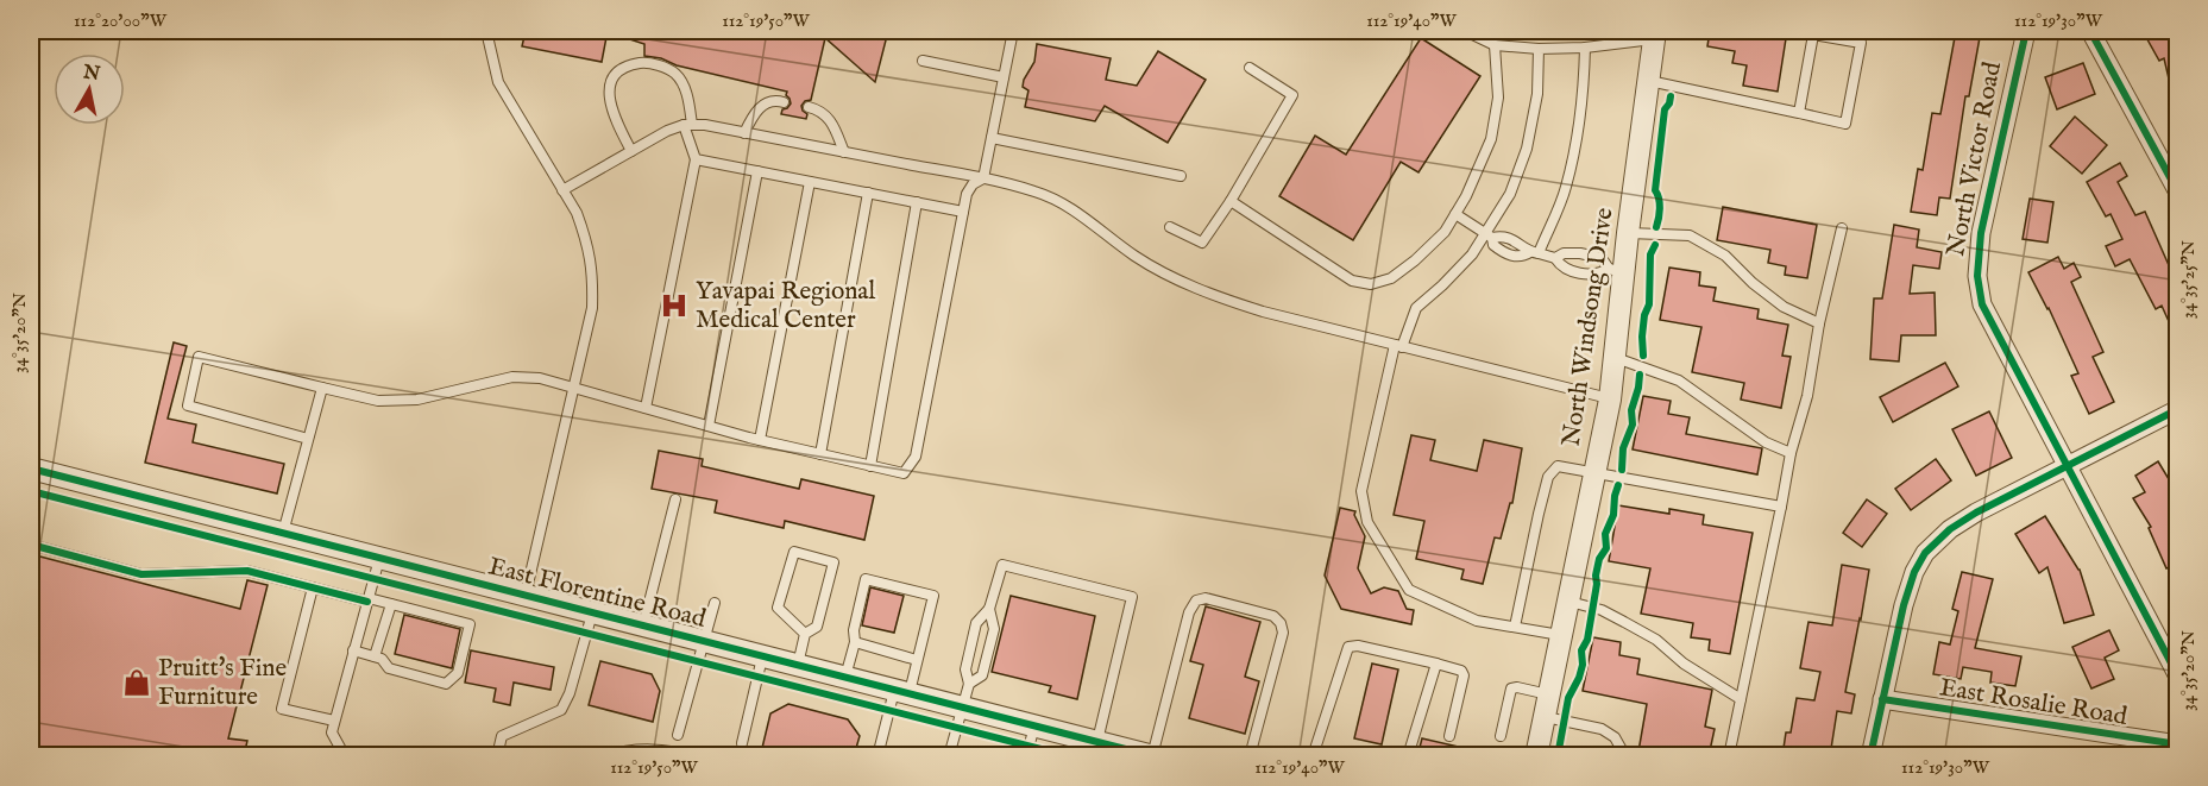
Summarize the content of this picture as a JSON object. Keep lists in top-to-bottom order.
{
  "streets": {
    "street": [
      "North Victor Road",
      "North Windsong Drive",
      "East Florentine Road",
      "East Rosalie Road"
    ]
  },
  "places": {
    "hospital": ["Yavapai Regional Medical Center"],
    "shop": ["Pruitt's Fine Furniture"]
  },
  "north": "top",
  "coordinates": [
    "112°20'00\"W",
    "112°19'50\"W",
    "112°19'40\"W",
    "112°19'30\"W",
    "34°35'25\"N",
    "34°35'20\"N"
  ]
}
